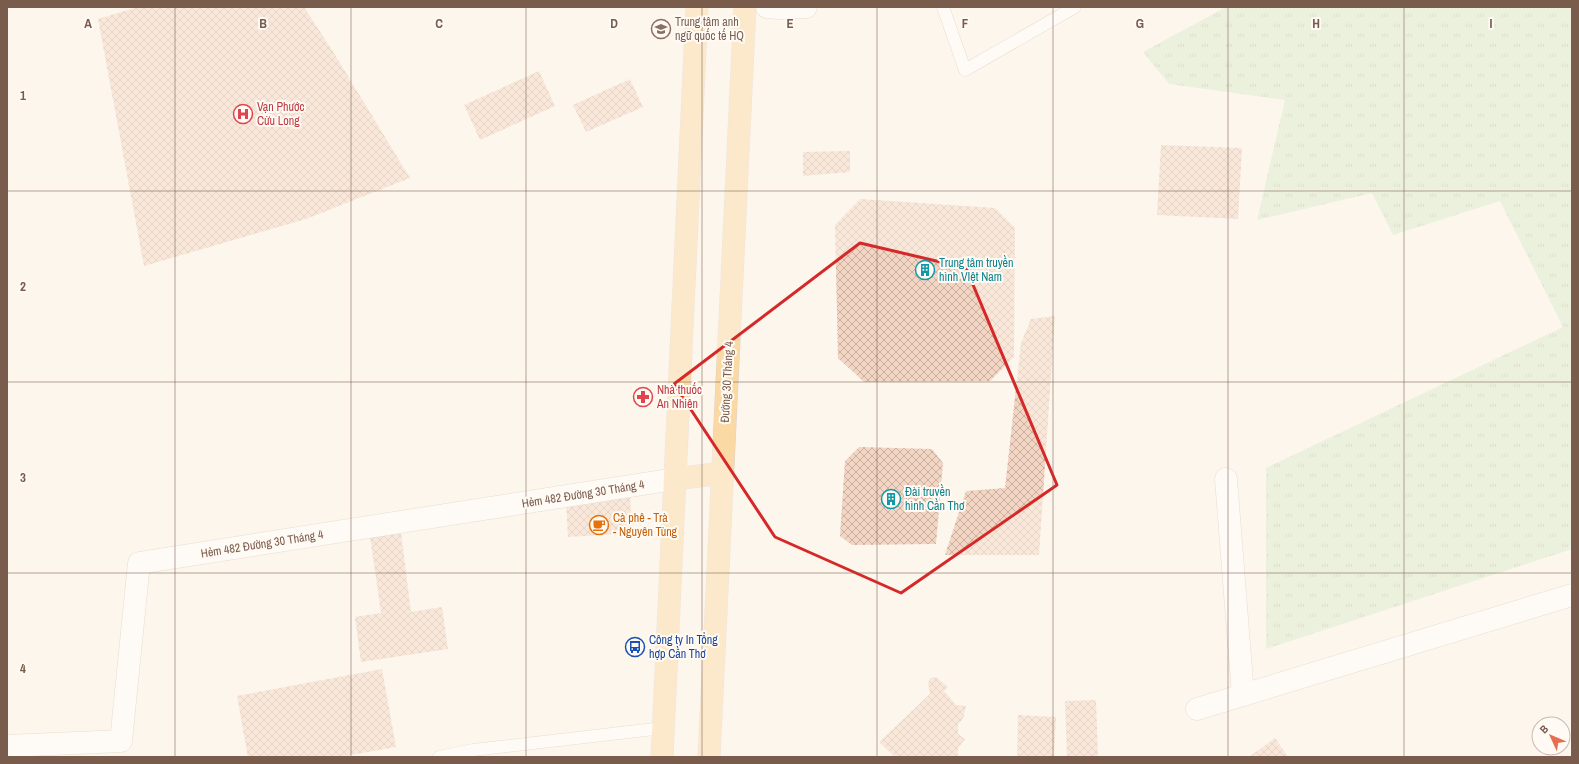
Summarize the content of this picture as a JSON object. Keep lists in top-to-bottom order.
{
  "streets": {
    "main road": ["Đường 30 Tháng 4"],
    "street": ["Hẻm 482 Đường 30 Tháng 4"]
  },
  "places": {
    "school or university": ["Trung tâm anh ngữ quốc tế HQ"],
    "hospital": ["Vạn Phước Cửu Long"],
    "building": ["Trung tâm truyền hình VIệt Nam", "Đài truyền hình Cần Thơ"],
    "pharmacy": ["Nhà thuốc An Nhiên"],
    "cafe": ["Cà phê - Trà - Nguyên Tùng"],
    "bus stop": ["Công ty In Tổng hợp Cần Thơ"]
  },
  "north": "top left",
  "grid": {
    "columns": [
      "A",
      "B",
      "C",
      "D",
      "E",
      "F",
      "G",
      "H",
      "I"
    ],
    "rows": [
      "1",
      "2",
      "3",
      "4"
    ]
  }
}
